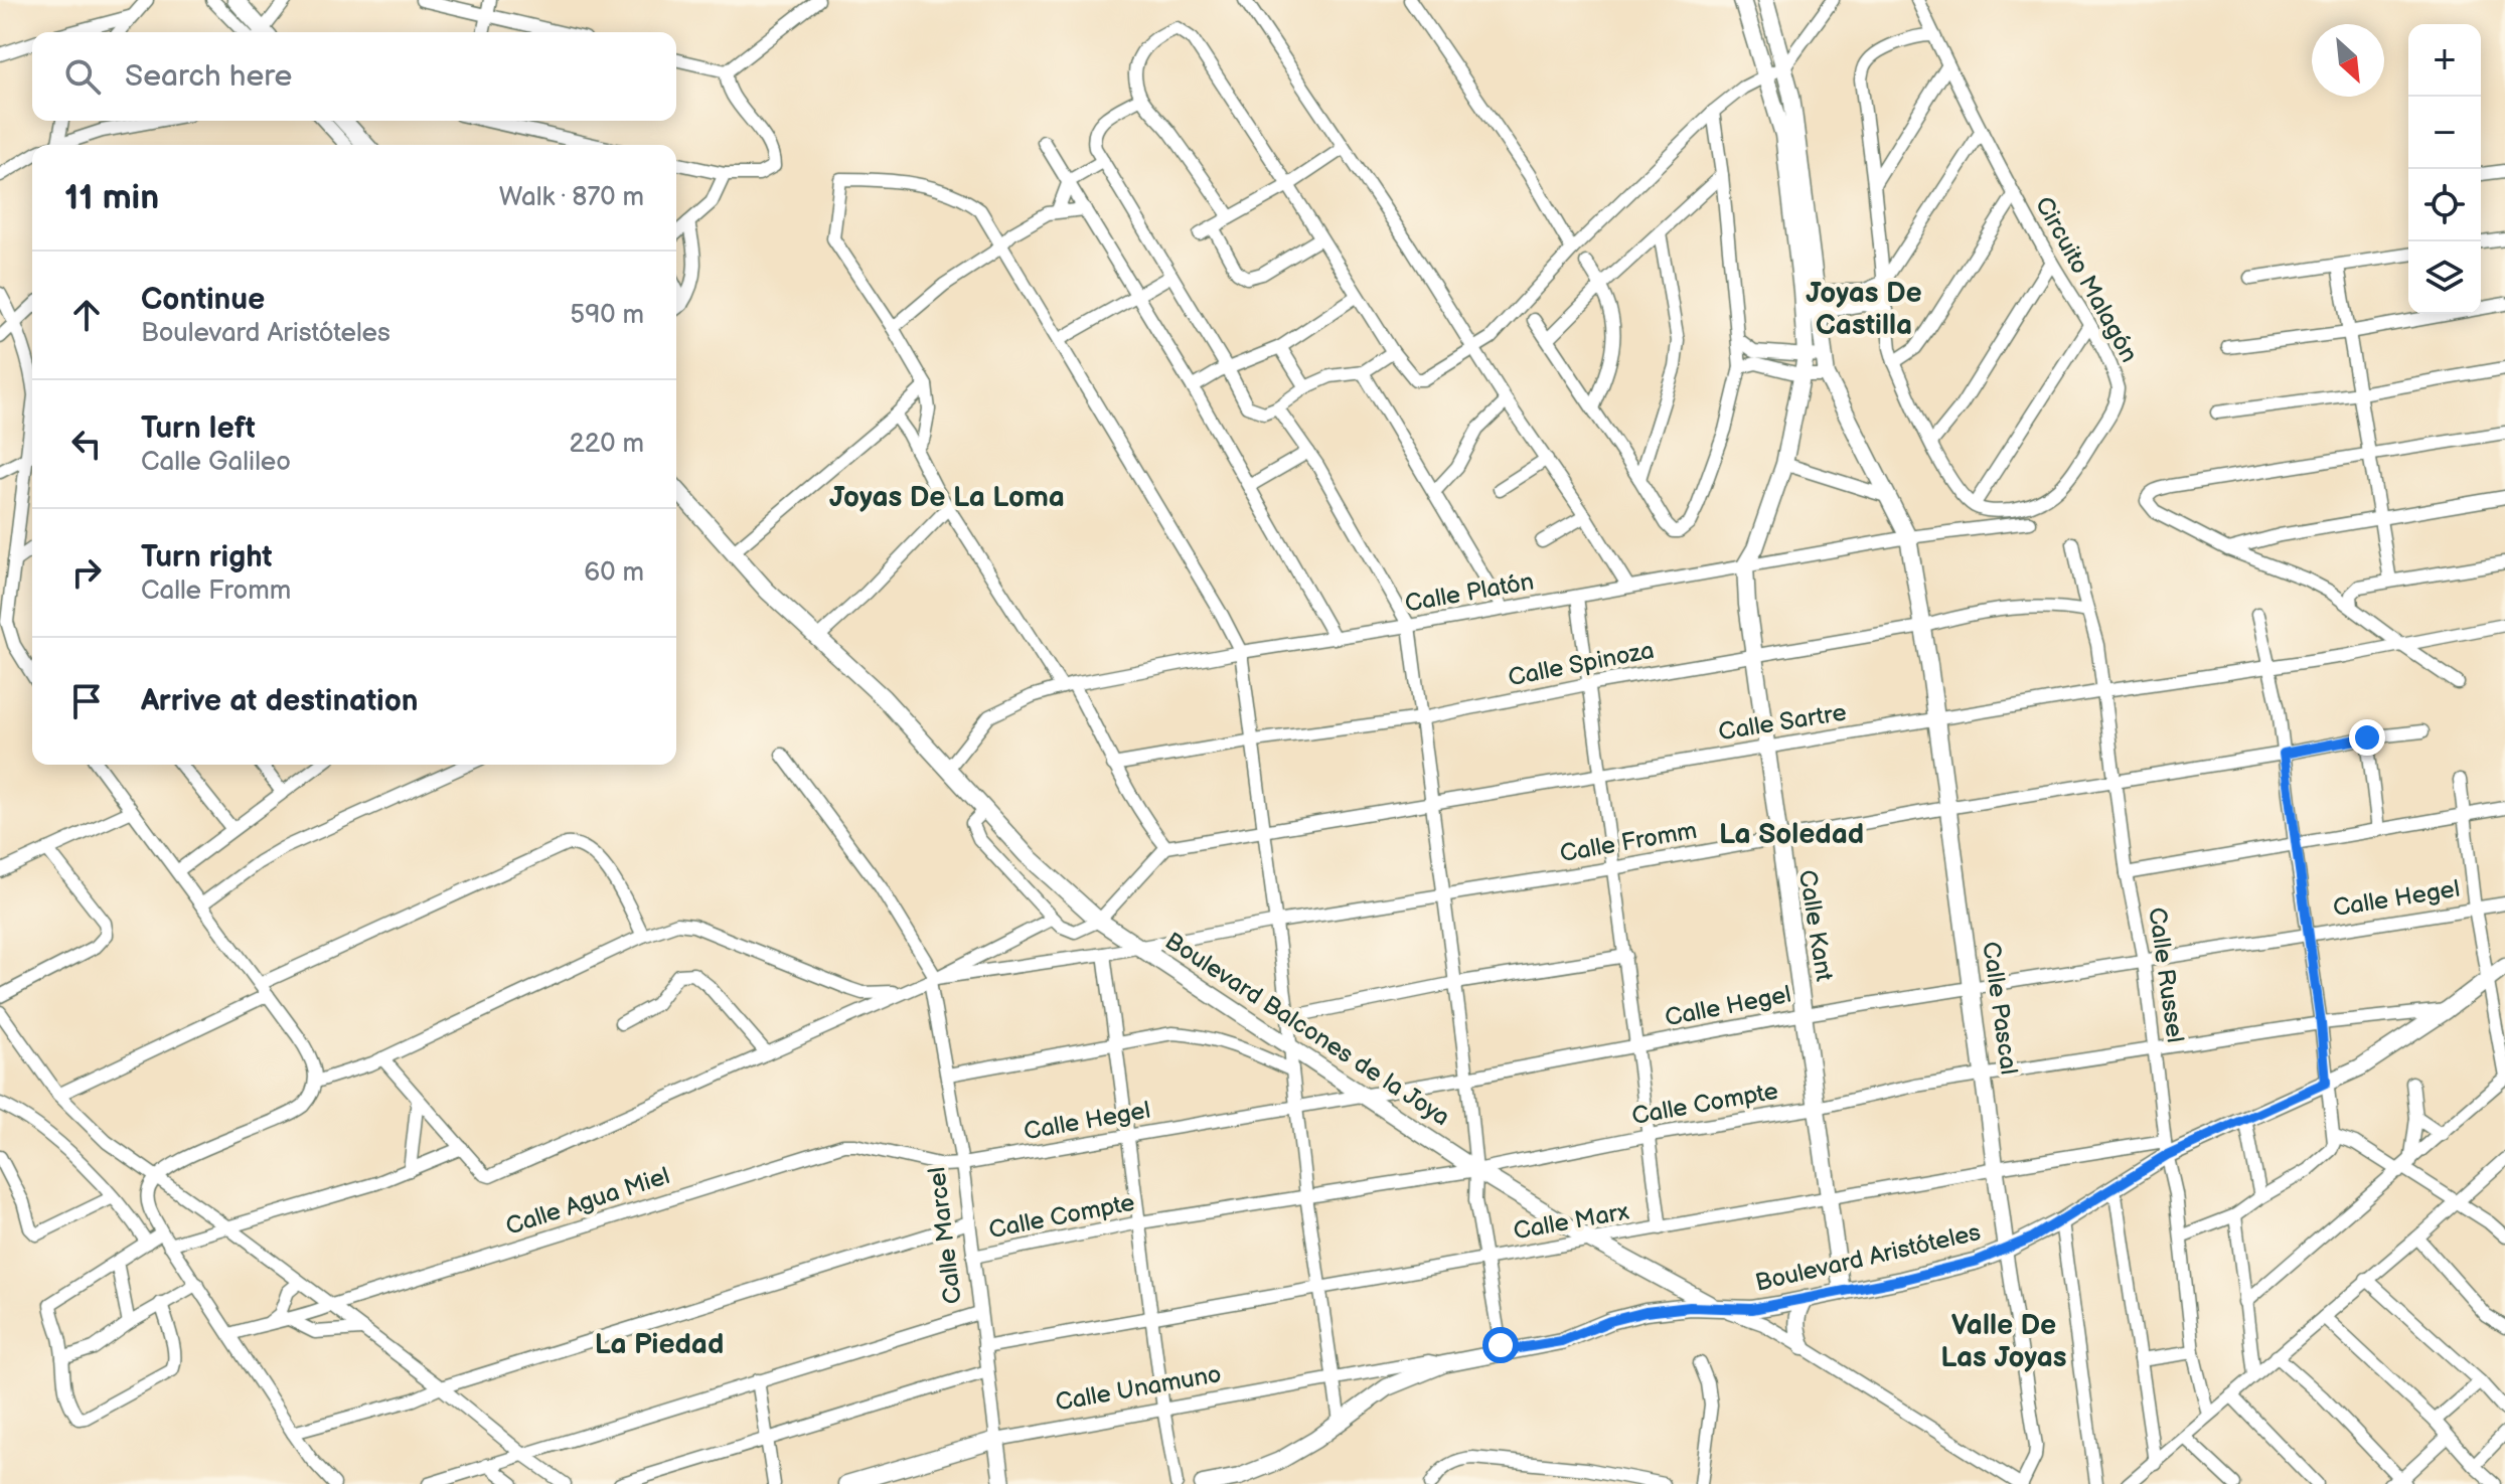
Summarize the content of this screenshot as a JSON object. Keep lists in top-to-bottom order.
{
  "streets": {
    "street": [
      "Circuito Malagón",
      "Calle Platón",
      "Calle Spinoza",
      "Calle Sartre",
      "Calle Fromm",
      "Calle Hegel",
      "Calle Kant",
      "Calle Russel",
      "Calle Pascal",
      "Boulevard Balcones de la Joya",
      "Calle Compte",
      "Calle Agua Miel",
      "Calle Marx",
      "Calle Marcel",
      "Boulevard Aristóteles",
      "Calle Unamuno"
    ]
  },
  "crossings": [
    ["Calle Platón", "Calle Kant"],
    ["Calle Platón", "Calle Pascal"],
    ["Calle Platón", "Boulevard Balcones de la Joya"],
    ["Calle Spinoza", "Calle Kant"],
    ["Calle Spinoza", "Calle Russel"],
    ["Calle Spinoza", "Calle Pascal"],
    ["Calle Sartre", "Calle Kant"],
    ["Calle Sartre", "Calle Russel"],
    ["Calle Sartre", "Calle Pascal"],
    ["Calle Fromm", "Calle Kant"],
    ["Calle Fromm", "Calle Russel"],
    ["Calle Fromm", "Calle Pascal"],
    ["Calle Fromm", "Boulevard Balcones de la Joya"],
    ["Calle Fromm", "Calle Marcel"],
    ["Calle Hegel", "Calle Kant"],
    ["Calle Hegel", "Calle Russel"],
    ["Calle Hegel", "Calle Pascal"],
    ["Calle Hegel", "Boulevard Balcones de la Joya"],
    ["Calle Hegel", "Calle Agua Miel"],
    ["Calle Hegel", "Calle Marcel"],
    ["Calle Kant", "Calle Compte"],
    ["Calle Kant", "Calle Marx"],
    ["Calle Kant", "Boulevard Aristóteles"],
    ["Calle Russel", "Calle Compte"],
    ["Calle Russel", "Calle Marx"],
    ["Calle Russel", "Boulevard Aristóteles"],
    ["Calle Pascal", "Boulevard Balcones de la Joya"],
    ["Calle Pascal", "Calle Compte"],
    ["Calle Pascal", "Calle Marx"],
    ["Calle Pascal", "Boulevard Aristóteles"],
    ["Boulevard Balcones de la Joya", "Calle Compte"],
    ["Boulevard Balcones de la Joya", "Calle Marx"],
    ["Boulevard Balcones de la Joya", "Boulevard Aristóteles"],
    ["Calle Compte", "Calle Marcel"],
    ["Calle Compte", "Boulevard Aristóteles"],
    ["Calle Agua Miel", "Calle Marcel"],
    ["Calle Marx", "Calle Marcel"],
    ["Calle Marx", "Boulevard Aristóteles"],
    ["Calle Marcel", "Calle Unamuno"],
    ["Boulevard Aristóteles", "Calle Unamuno"]
  ],
  "districts": [
    "Joyas De Castilla",
    "Joyas De La Loma",
    "La Soledad",
    "Valle De Las Joyas",
    "La Piedad"
  ],
  "north": "bottom right",
  "page": {
    "map_buttons": ["+", "−"],
    "search": "Search here",
    "heading": ["11 min", "Walk · 870 m"],
    "list": [
      ["Continue", "Boulevard Aristóteles", "590 m"],
      ["Turn left", "Calle Galileo", "220 m"],
      ["Turn right", "Calle Fromm", "60 m"],
      "Arrive at destination"
    ]
  }
}
